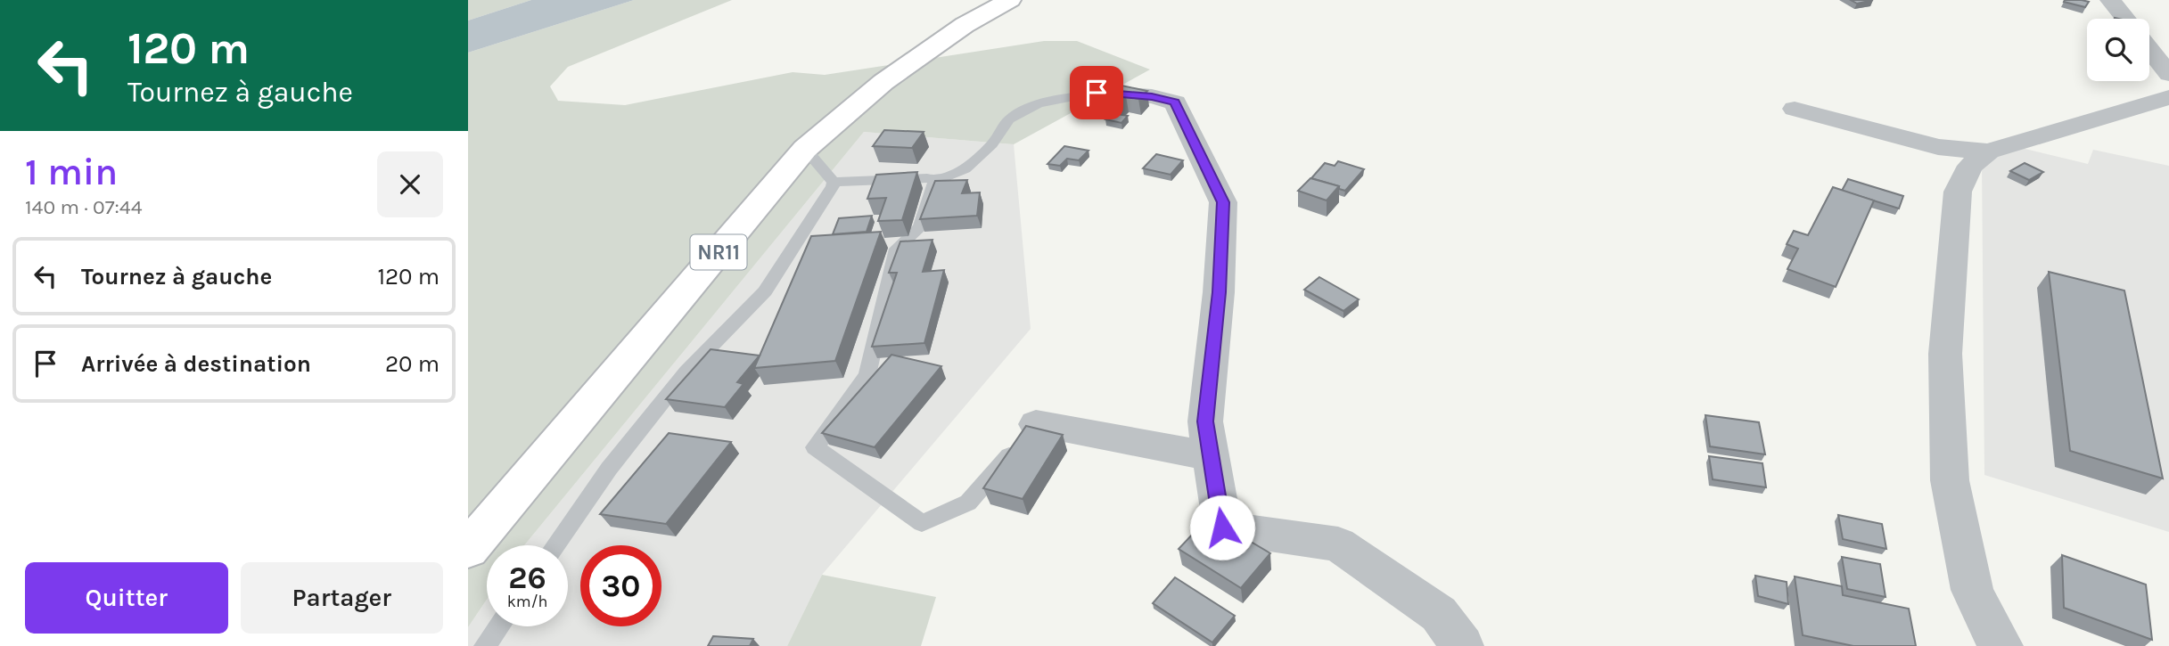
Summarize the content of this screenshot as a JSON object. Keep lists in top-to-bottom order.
{
  "streets": {
    "highway": ["NR11"]
  },
  "page": {
    "turn": ["120 m", "Tournez à gauche"],
    "heading": ["1 min", "140 m · 07:44"],
    "list": [
      {
        "name": "Tournez à gauche",
        "value": "120 m"
      },
      {
        "name": "Arrivée à destination",
        "value": "20 m"
      }
    ],
    "speed": "26 km/h",
    "limit": "30",
    "buttons": ["Quitter", "Partager"]
  }
}
